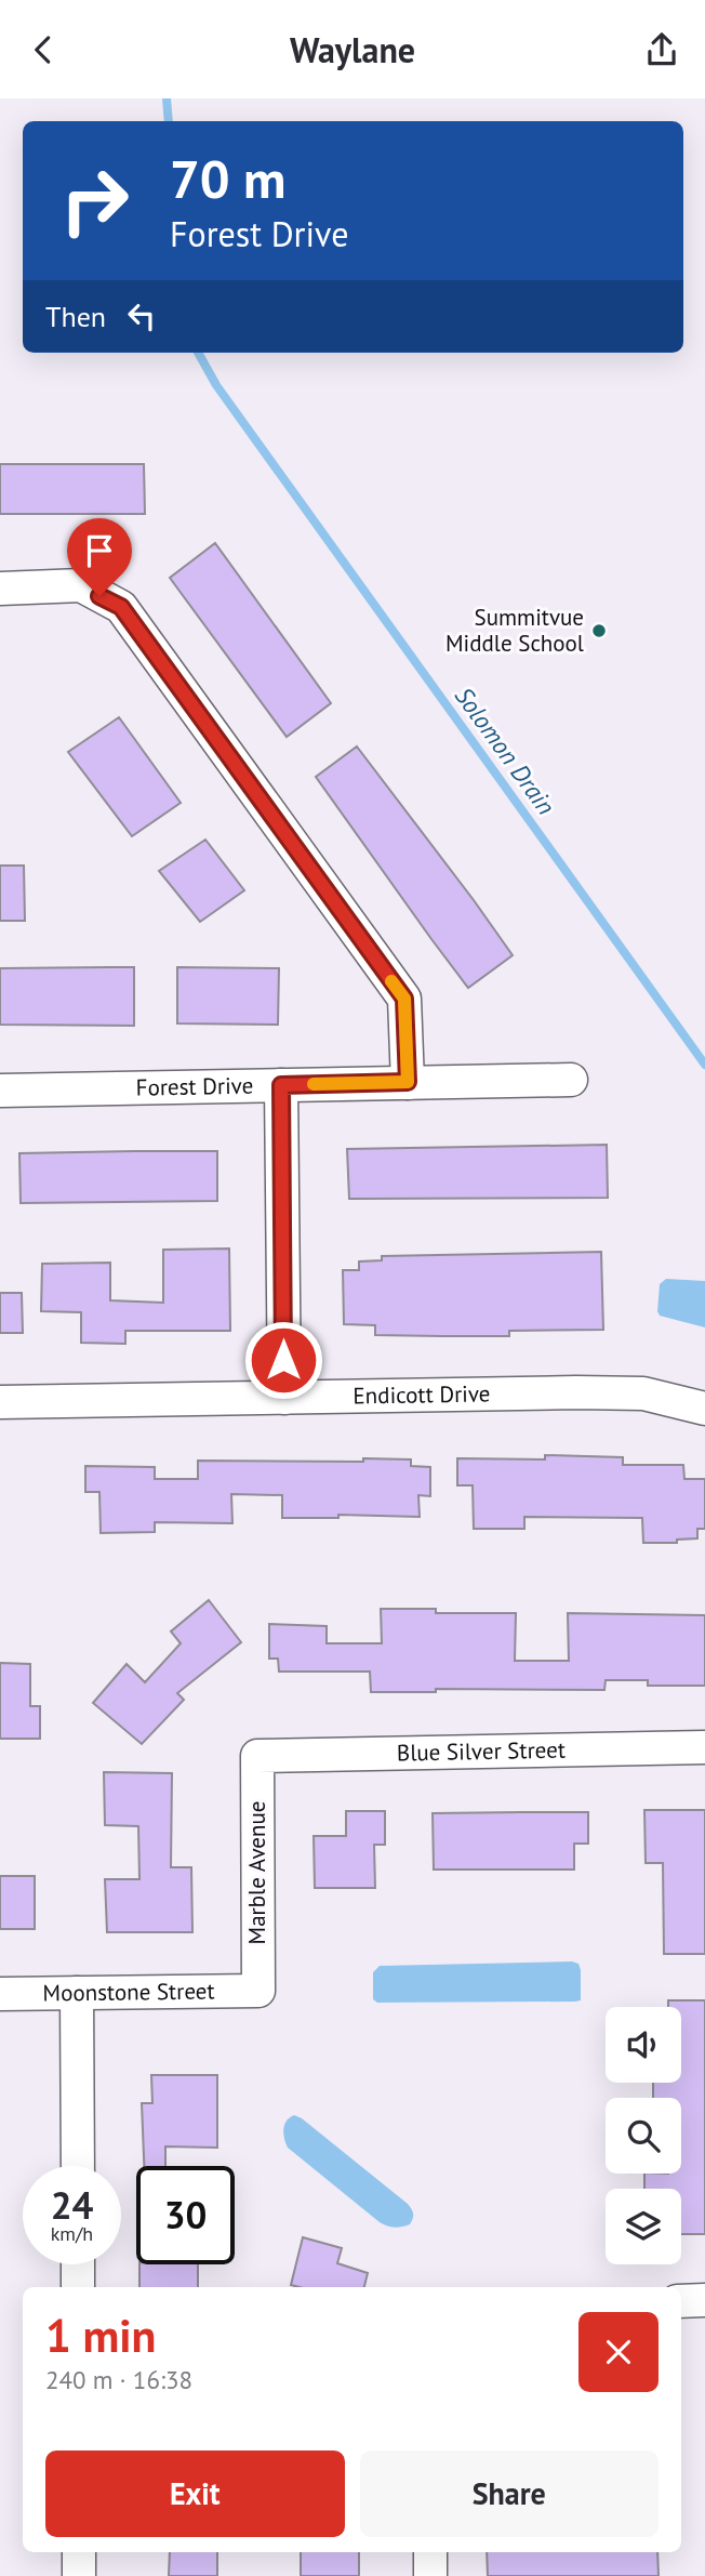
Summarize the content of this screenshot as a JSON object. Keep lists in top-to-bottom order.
{
  "streets": {
    "street": [
      "Forest Drive",
      "Endicott Drive",
      "Blue Silver Street",
      "Marble Avenue",
      "Moonstone Street"
    ]
  },
  "crossings": [
    ["Blue Silver Street", "Marble Avenue"],
    ["Marble Avenue", "Moonstone Street"]
  ],
  "water": ["Solomon Drain"],
  "places": ["Summitvue Middle School"],
  "page": {
    "header": "Waylane",
    "turn": ["70 m", "Forest Drive"],
    "then": "Then",
    "speed": "24 km/h",
    "limit": "30",
    "heading": ["1 min", "240 m · 16:38"],
    "buttons": ["Exit", "Share"]
  }
}
